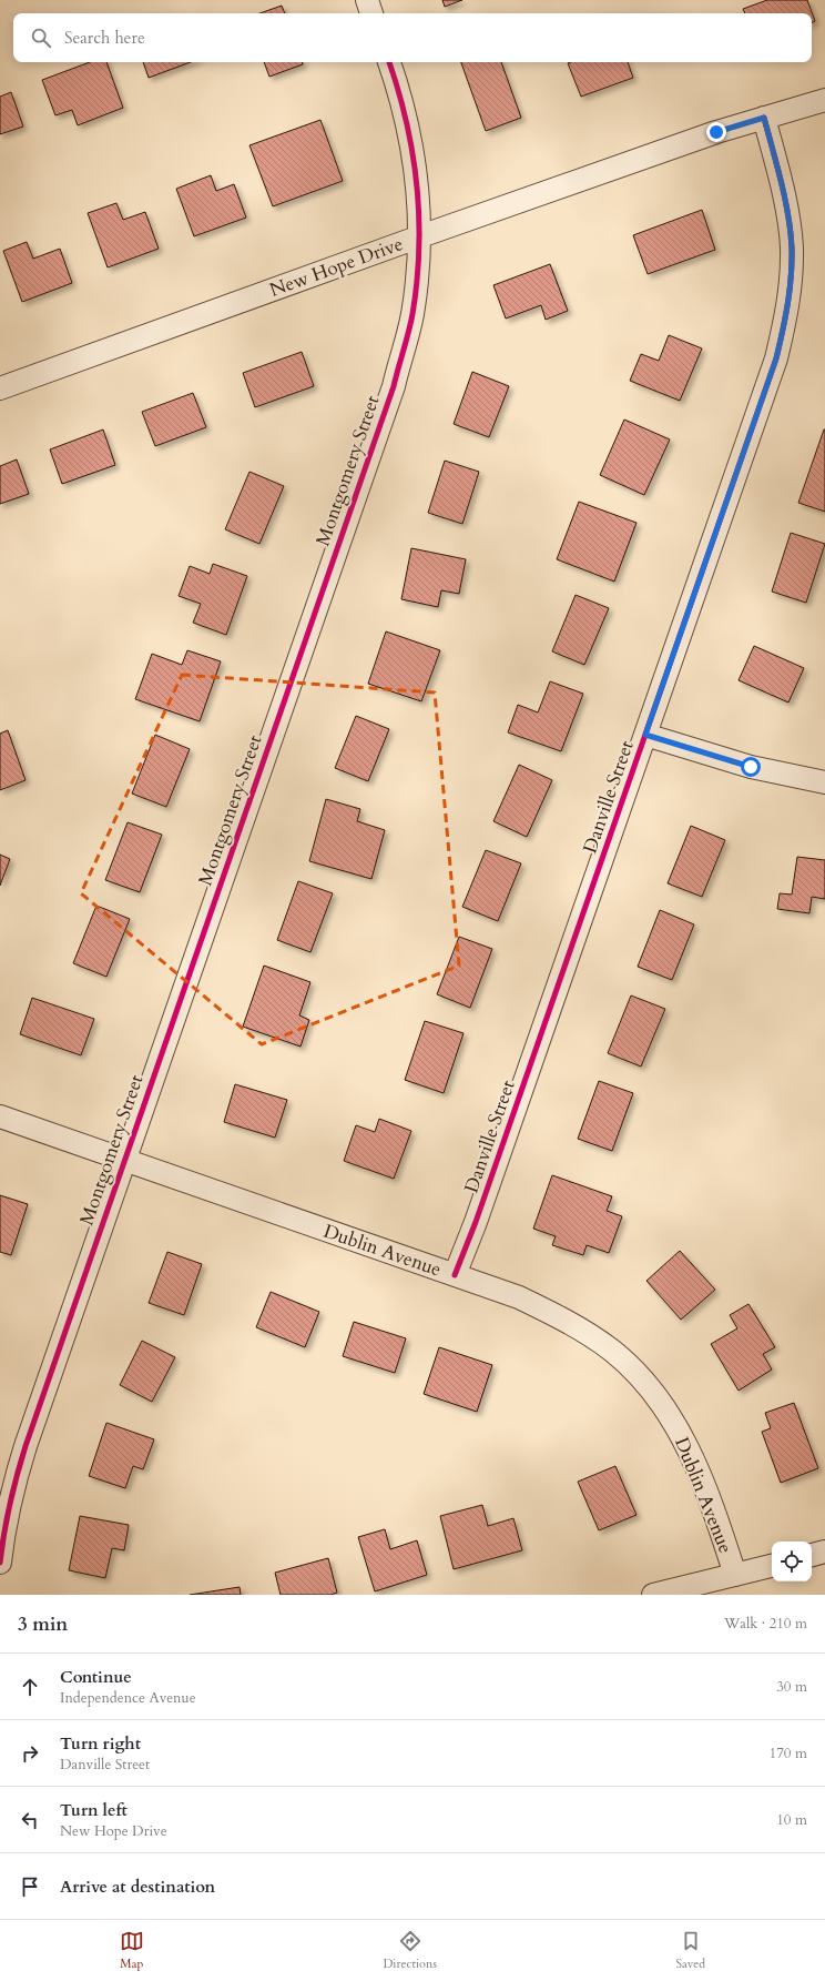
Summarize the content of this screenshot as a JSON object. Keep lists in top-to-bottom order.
{
  "streets": {
    "street": [
      "New Hope Drive",
      "Montgomery Street",
      "Danville Street",
      "Dublin Avenue"
    ]
  },
  "crossings": [
    ["New Hope Drive", "Montgomery Street"],
    ["New Hope Drive", "Danville Street"],
    ["Montgomery Street", "Dublin Avenue"],
    ["Danville Street", "Dublin Avenue"]
  ],
  "page": {
    "search": "Search here",
    "heading": ["3 min", "Walk · 210 m"],
    "list": [
      ["Continue", "Independence Avenue", "30 m"],
      ["Turn right", "Danville Street", "170 m"],
      ["Turn left", "New Hope Drive", "10 m"],
      "Arrive at destination"
    ],
    "nav": ["Map", "Directions", "Saved"]
  }
}
